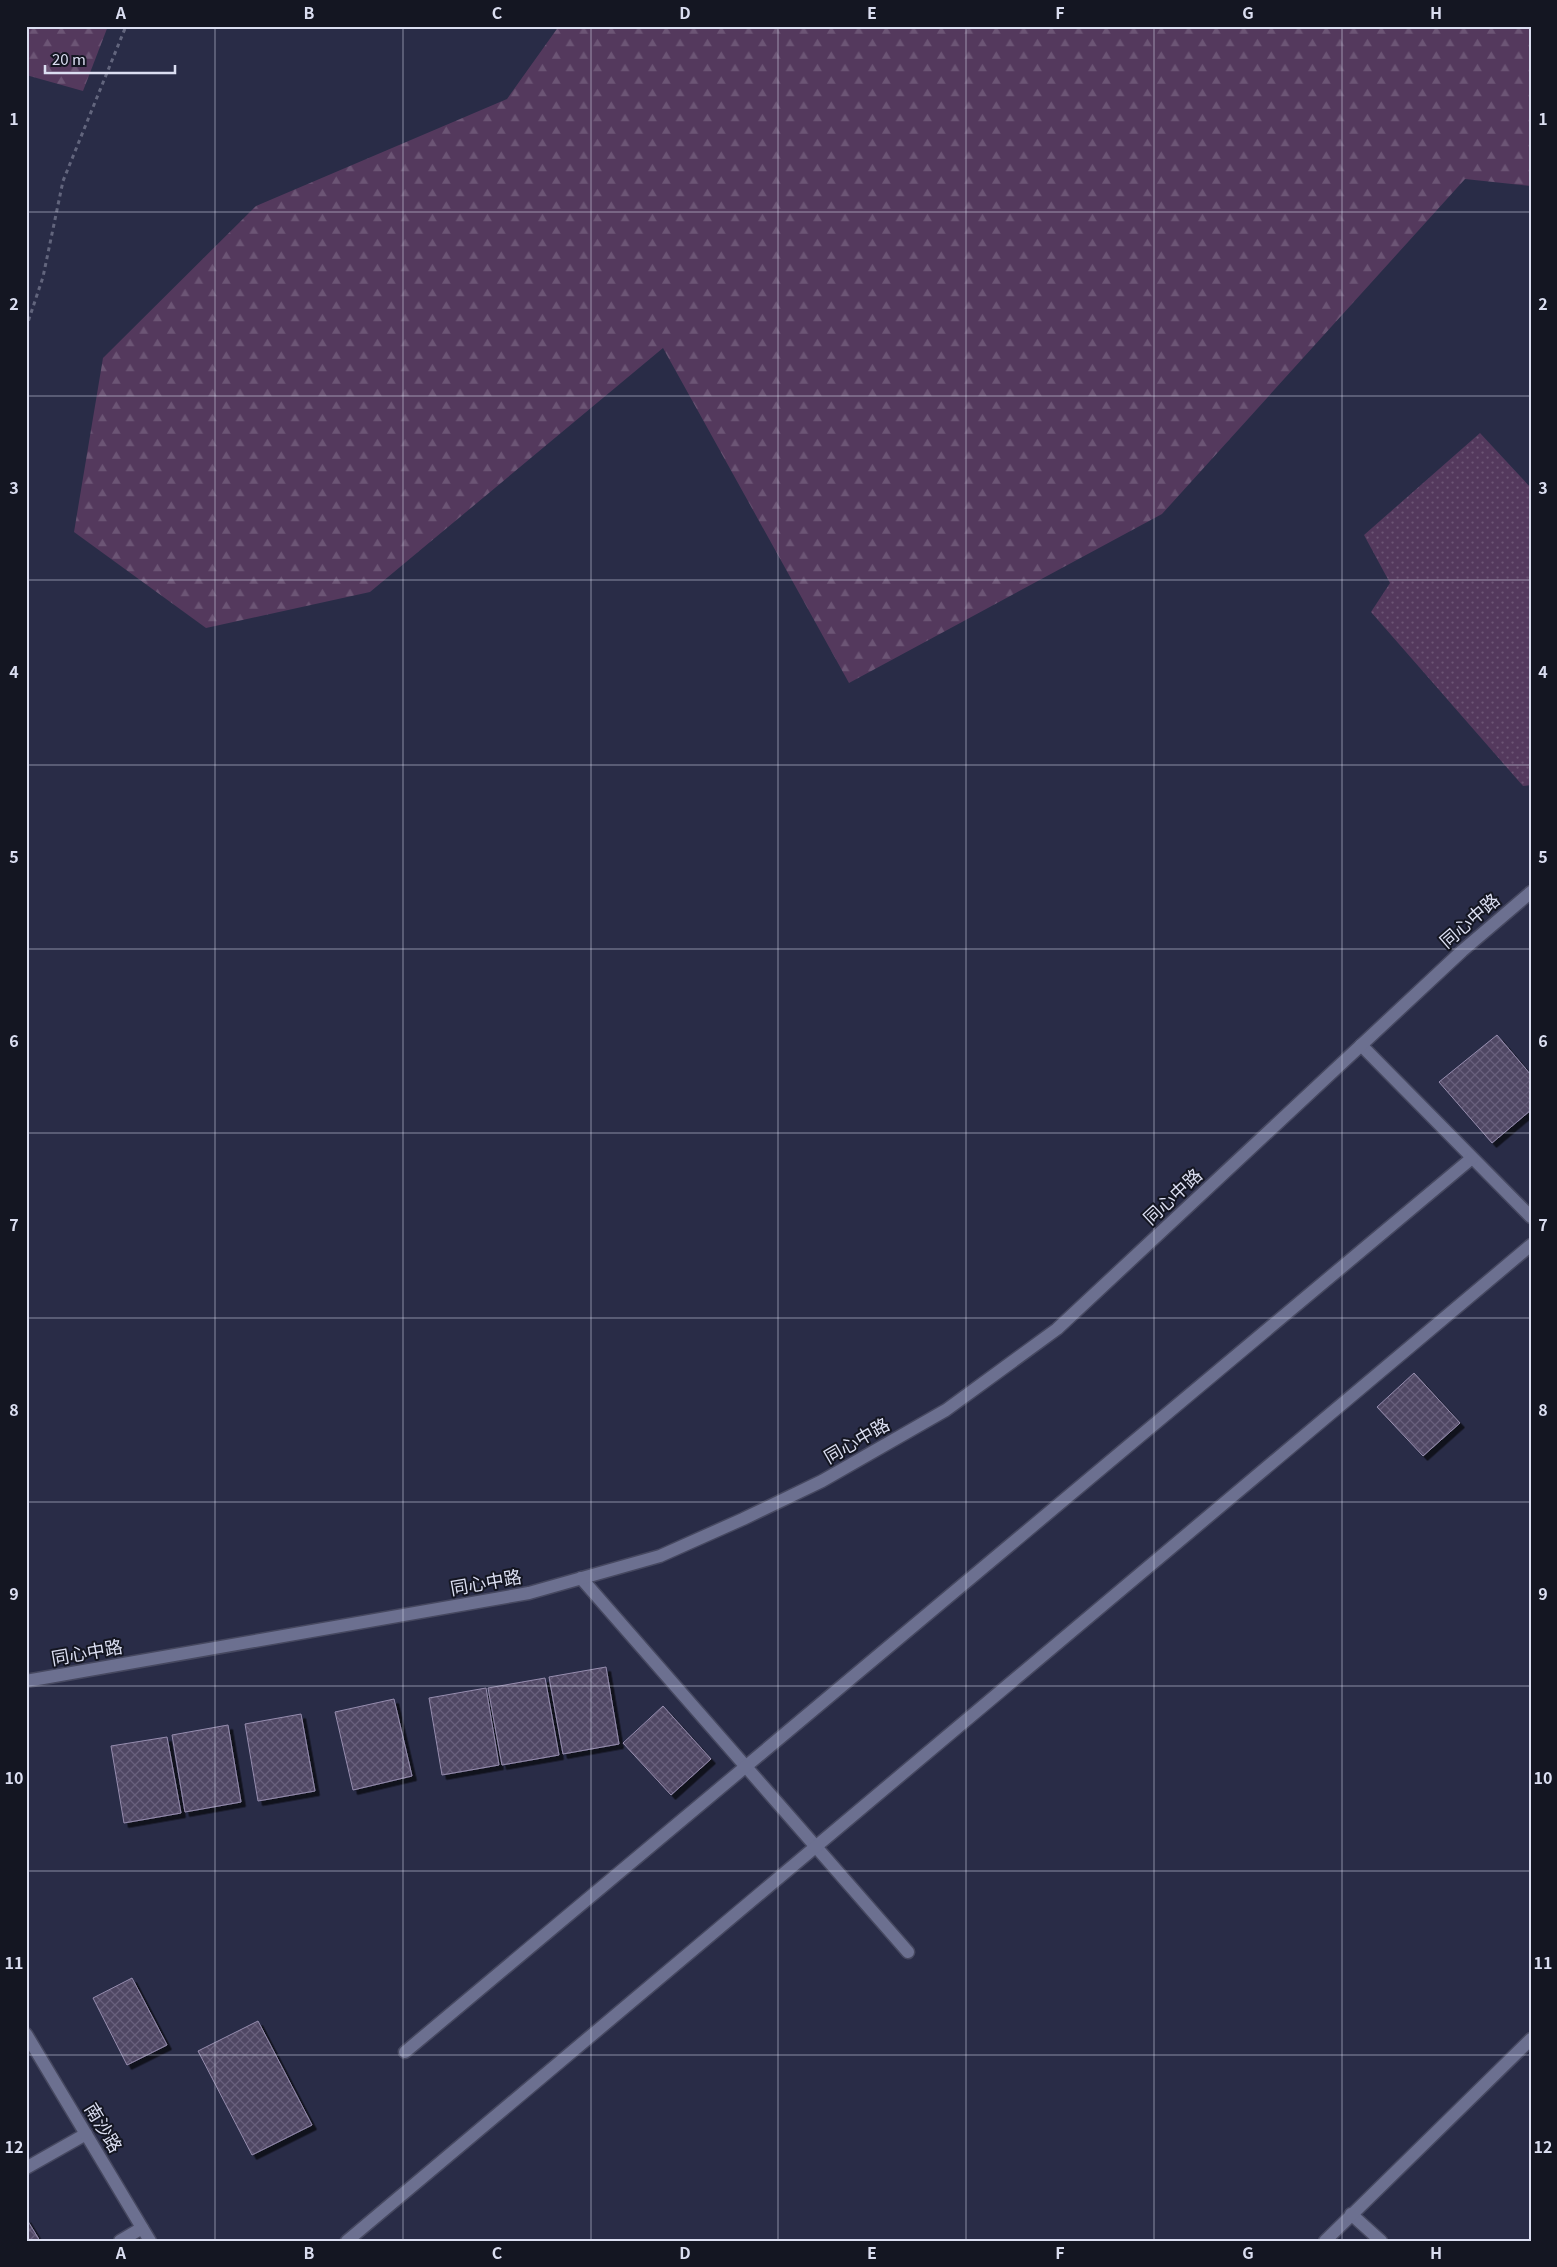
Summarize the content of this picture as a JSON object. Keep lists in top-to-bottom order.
{
  "streets": {
    "street": ["同心中路", "南沙路"]
  },
  "scale_bar": "20 m",
  "grid": {
    "columns": [
      "A",
      "B",
      "C",
      "D",
      "E",
      "F",
      "G",
      "H"
    ],
    "rows": [
      "1",
      "2",
      "3",
      "4",
      "5",
      "6",
      "7",
      "8",
      "9",
      "10",
      "11",
      "12"
    ]
  }
}
